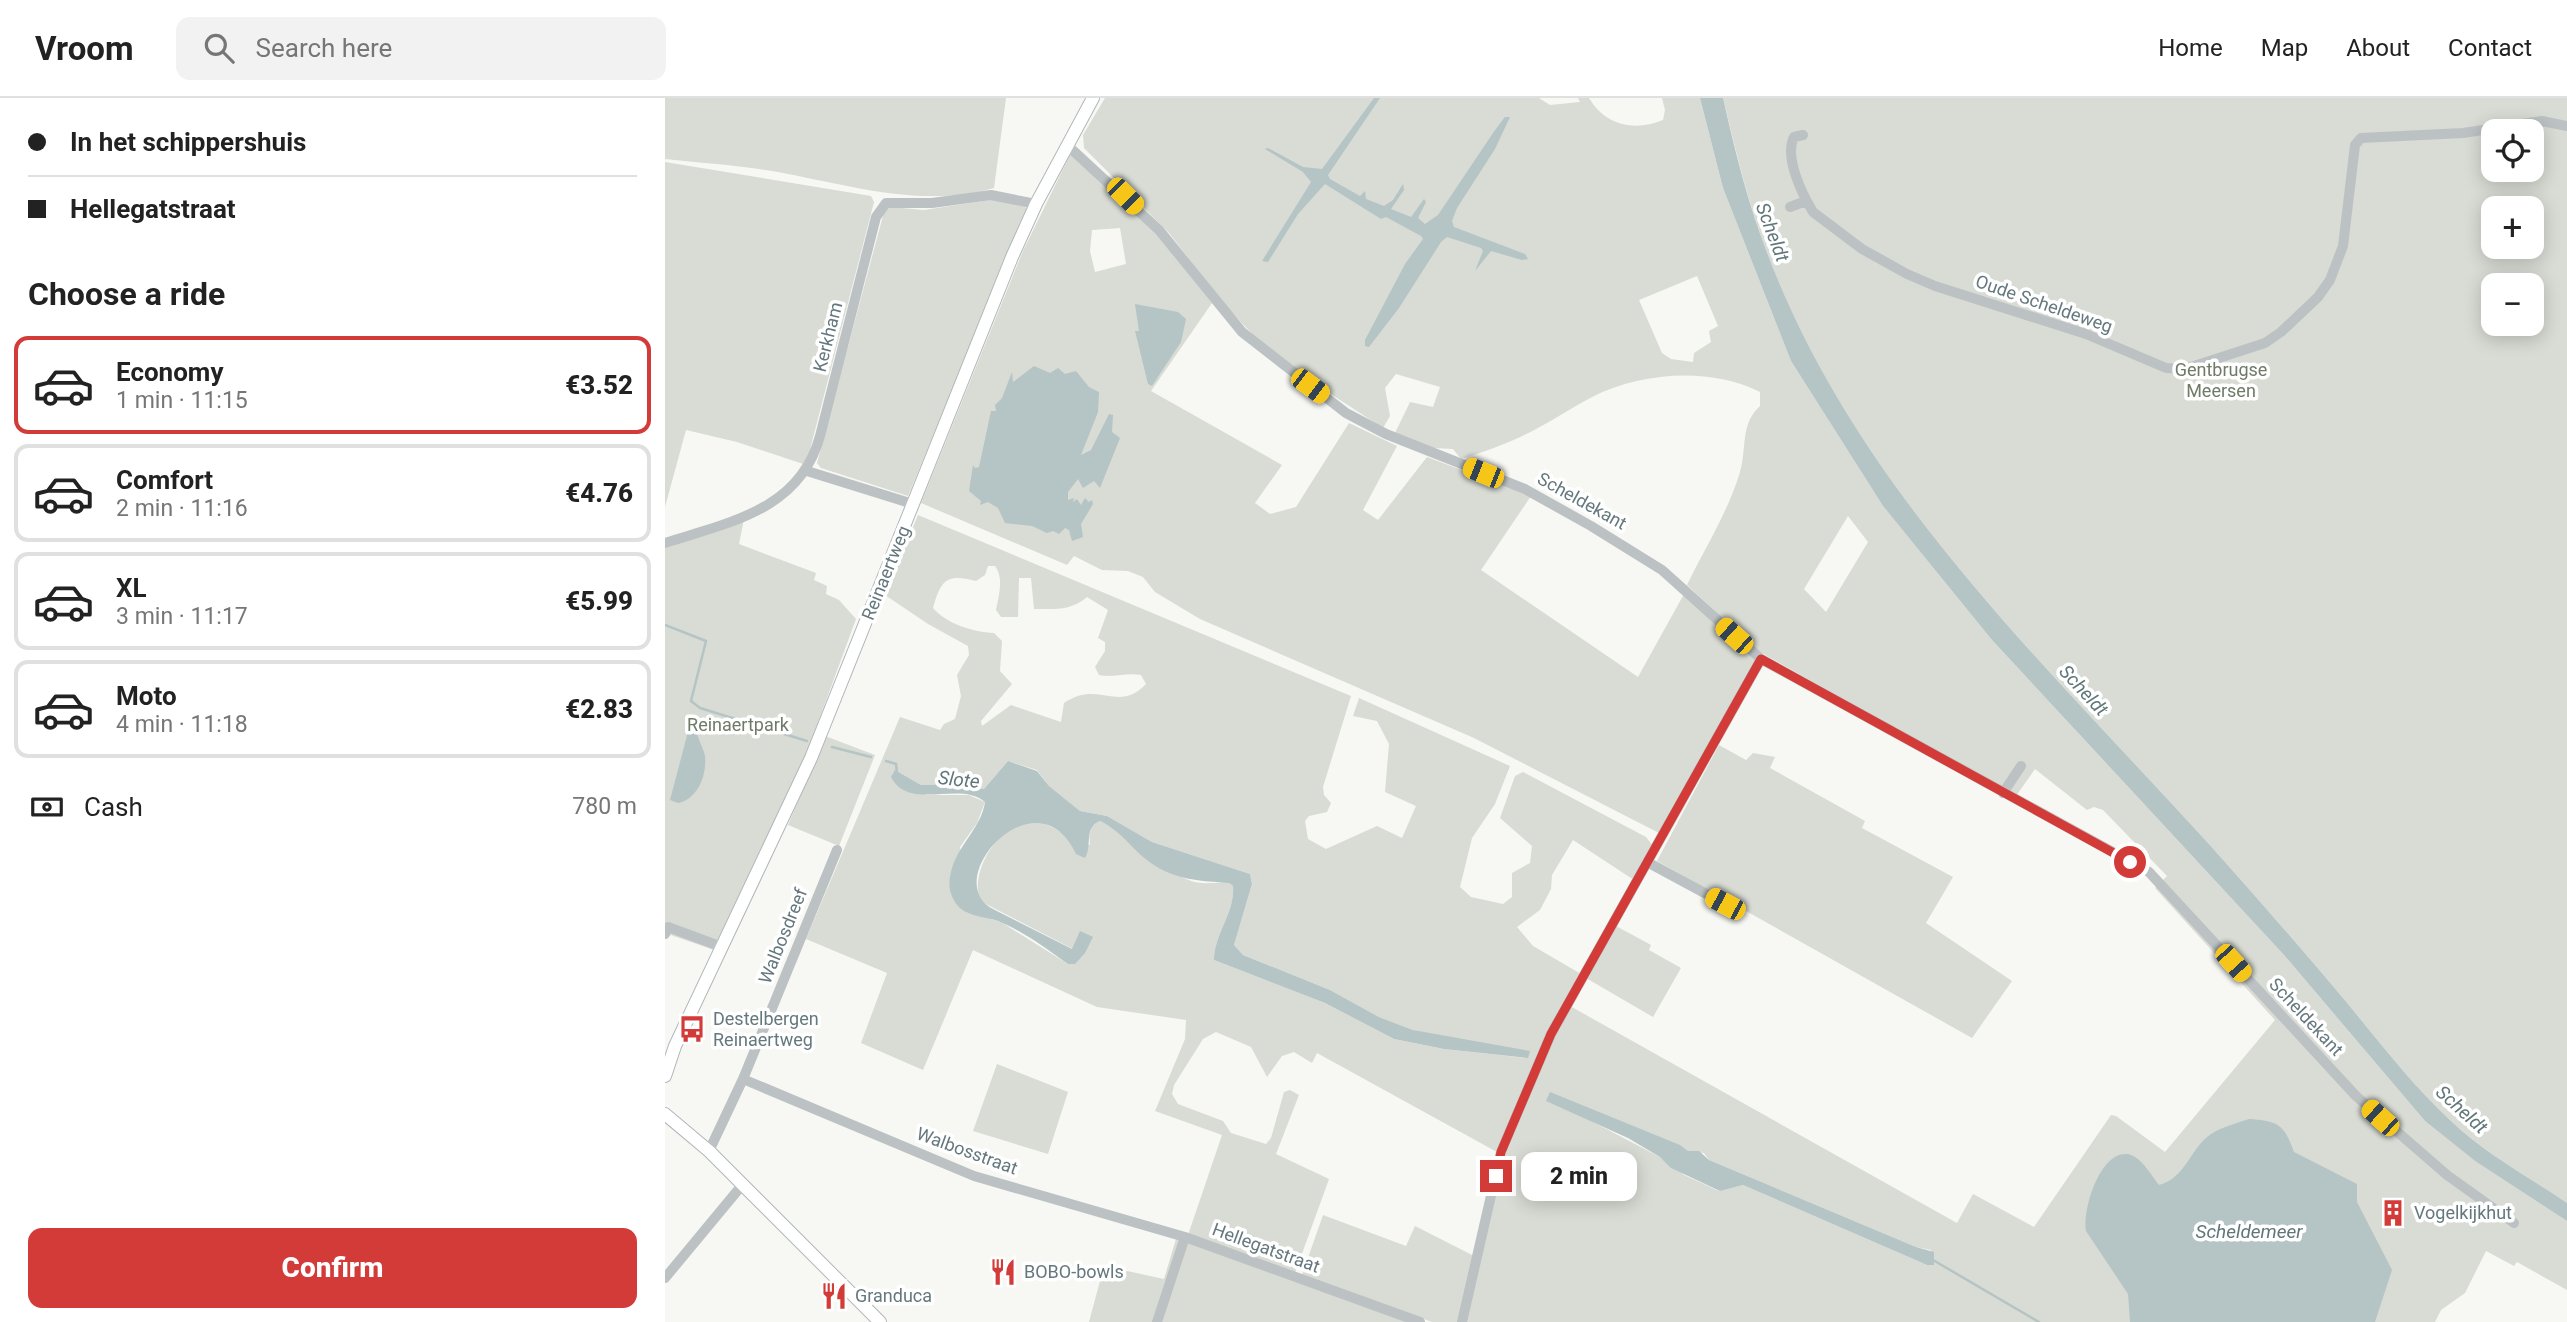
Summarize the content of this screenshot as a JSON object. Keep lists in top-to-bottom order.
{
  "streets": {
    "main road": ["Reinaertweg"],
    "street": [
      "Oude Scheldeweg",
      "Kerkham",
      "Scheldekant",
      "Walbosdreef",
      "Walbosstraat",
      "Hellegatstraat"
    ]
  },
  "crossings": [
    ["Kerkham", "Reinaertweg"],
    ["Scheldekant", "Reinaertweg"],
    ["Walbosdreef", "Walbosstraat"],
    ["Walbosstraat", "Hellegatstraat"]
  ],
  "water": ["Scheldt", "Slote", "Scheldemeer"],
  "parks": ["Gentbrugse Meersen", "Reinaertpark"],
  "places": {
    "bus stop": ["Destelbergen Reinaertweg"],
    "building": ["Vogelkijkhut"],
    "restaurant": ["BOBO-bowls", "Granduca"]
  },
  "page": {
    "header": "Vroom",
    "search": "Search here",
    "nav": [
      "Home",
      "Map",
      "About",
      "Contact"
    ],
    "banner": ["In het schippershuis", "Hellegatstraat"],
    "map_buttons": ["+", "−"],
    "heading": "Choose a ride",
    "list": [
      {
        "name": "Economy",
        "note": "1 min · 11:15",
        "value": "€3.52"
      },
      {
        "name": "Comfort",
        "note": "2 min · 11:16",
        "value": "€4.76"
      },
      {
        "name": "XL",
        "note": "3 min · 11:17",
        "value": "€5.99"
      },
      {
        "name": "Moto",
        "note": "4 min · 11:18",
        "value": "€2.83"
      }
    ],
    "pay": ["Cash", "780 m"],
    "bubble": "2 min",
    "buttons": "Confirm"
  }
}
